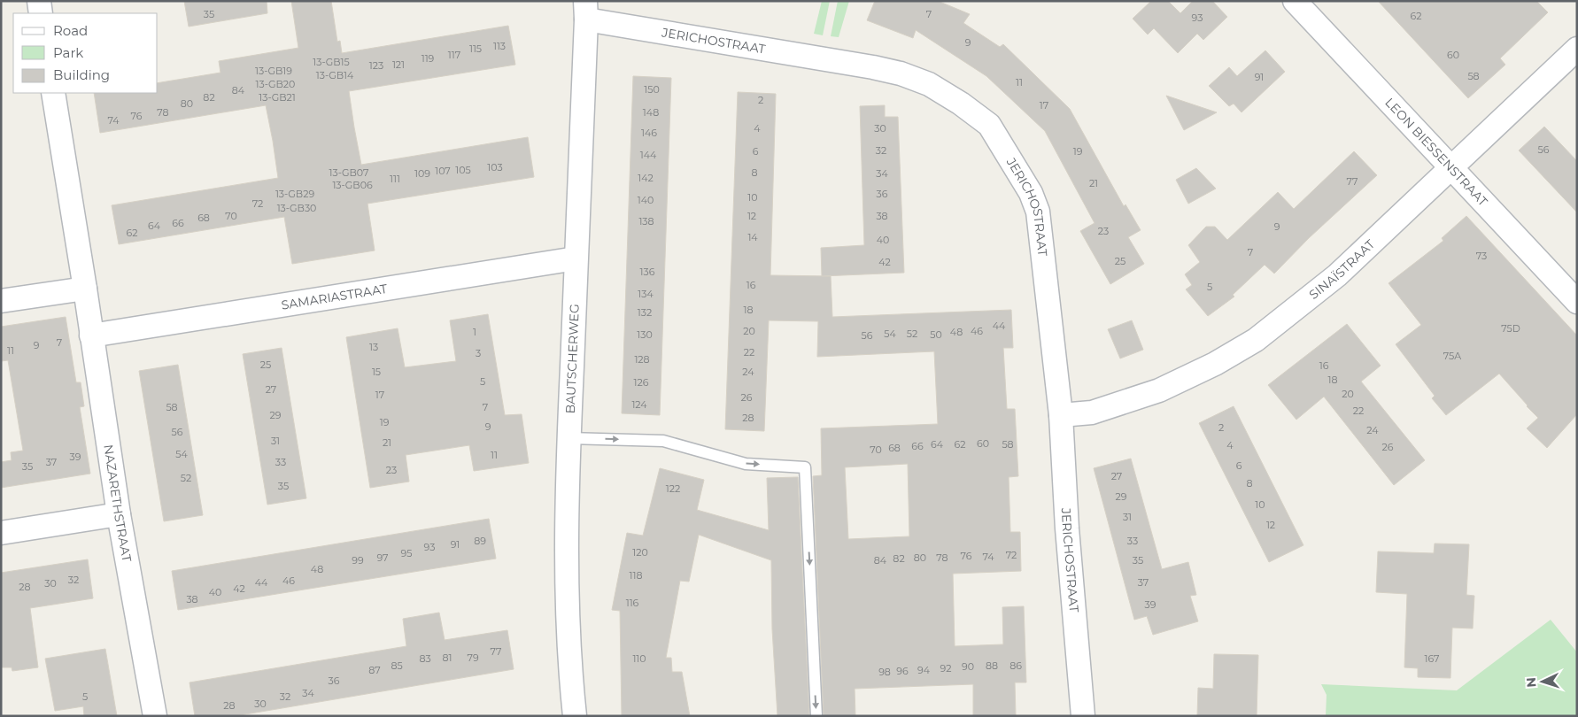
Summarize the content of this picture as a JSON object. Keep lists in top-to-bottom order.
{
  "streets": {
    "street": [
      "JERICHOSTRAAT",
      "LEON BIESSENSTRAAT",
      "SINAÏSTRAAT",
      "SAMARIASTRAAT",
      "BAUTSCHERWEG",
      "NAZARETHSTRAAT"
    ]
  },
  "crossings": [
    ["JERICHOSTRAAT", "SINAÏSTRAAT"],
    ["JERICHOSTRAAT", "BAUTSCHERWEG"],
    ["LEON BIESSENSTRAAT", "SINAÏSTRAAT"],
    ["SAMARIASTRAAT", "BAUTSCHERWEG"],
    ["SAMARIASTRAAT", "NAZARETHSTRAAT"]
  ],
  "house_numbers": [
    "35",
    "7",
    "62",
    "93",
    "9",
    "113",
    "115",
    "117",
    "60",
    "119",
    "13-GB15",
    "121",
    "123",
    "13-GB19",
    "13-GB14",
    "58",
    "91",
    "11",
    "13-GB20",
    "150",
    "84",
    "82",
    "13-GB21",
    "2",
    "80",
    "17",
    "78",
    "148",
    "76",
    "74",
    "4",
    "30",
    "146",
    "56",
    "32",
    "6",
    "19",
    "144",
    "103",
    "105",
    "107",
    "13-GB07",
    "8",
    "109",
    "34",
    "142",
    "111",
    "77",
    "21",
    "13-GB06",
    "13-GB29",
    "36",
    "10",
    "140",
    "72",
    "13-GB30",
    "70",
    "12",
    "38",
    "68",
    "138",
    "66",
    "64",
    "9",
    "23",
    "62",
    "14",
    "40",
    "7",
    "73",
    "25",
    "42",
    "136",
    "16",
    "5",
    "134",
    "18",
    "132",
    "44",
    "75D",
    "20",
    "46",
    "1",
    "48",
    "54",
    "52",
    "130",
    "50",
    "56",
    "7",
    "9",
    "13",
    "11",
    "22",
    "3",
    "75A",
    "128",
    "25",
    "16",
    "15",
    "24",
    "18",
    "5",
    "126",
    "27",
    "20",
    "17",
    "26",
    "124",
    "58",
    "7",
    "22",
    "29",
    "28",
    "19",
    "9",
    "2",
    "24",
    "56",
    "31",
    "21",
    "60",
    "64",
    "62",
    "58",
    "4",
    "66",
    "26",
    "68",
    "70",
    "54",
    "11",
    "39",
    "37",
    "33",
    "6",
    "35",
    "23",
    "27",
    "52",
    "8",
    "35",
    "122",
    "29",
    "10",
    "31",
    "12",
    "89",
    "33",
    "91",
    "93",
    "120",
    "95",
    "72",
    "76",
    "74",
    "97",
    "80",
    "78",
    "82",
    "99",
    "84",
    "35",
    "48",
    "118",
    "32",
    "46",
    "44",
    "37",
    "30",
    "28",
    "42",
    "40",
    "38",
    "116",
    "39",
    "77",
    "81",
    "79",
    "83",
    "110",
    "167",
    "85",
    "88",
    "86",
    "90",
    "92",
    "87",
    "94",
    "96",
    "98",
    "36",
    "34",
    "5",
    "32",
    "30",
    "28"
  ],
  "legend": ["Road", "Park", "Building"],
  "north": "left"
}
